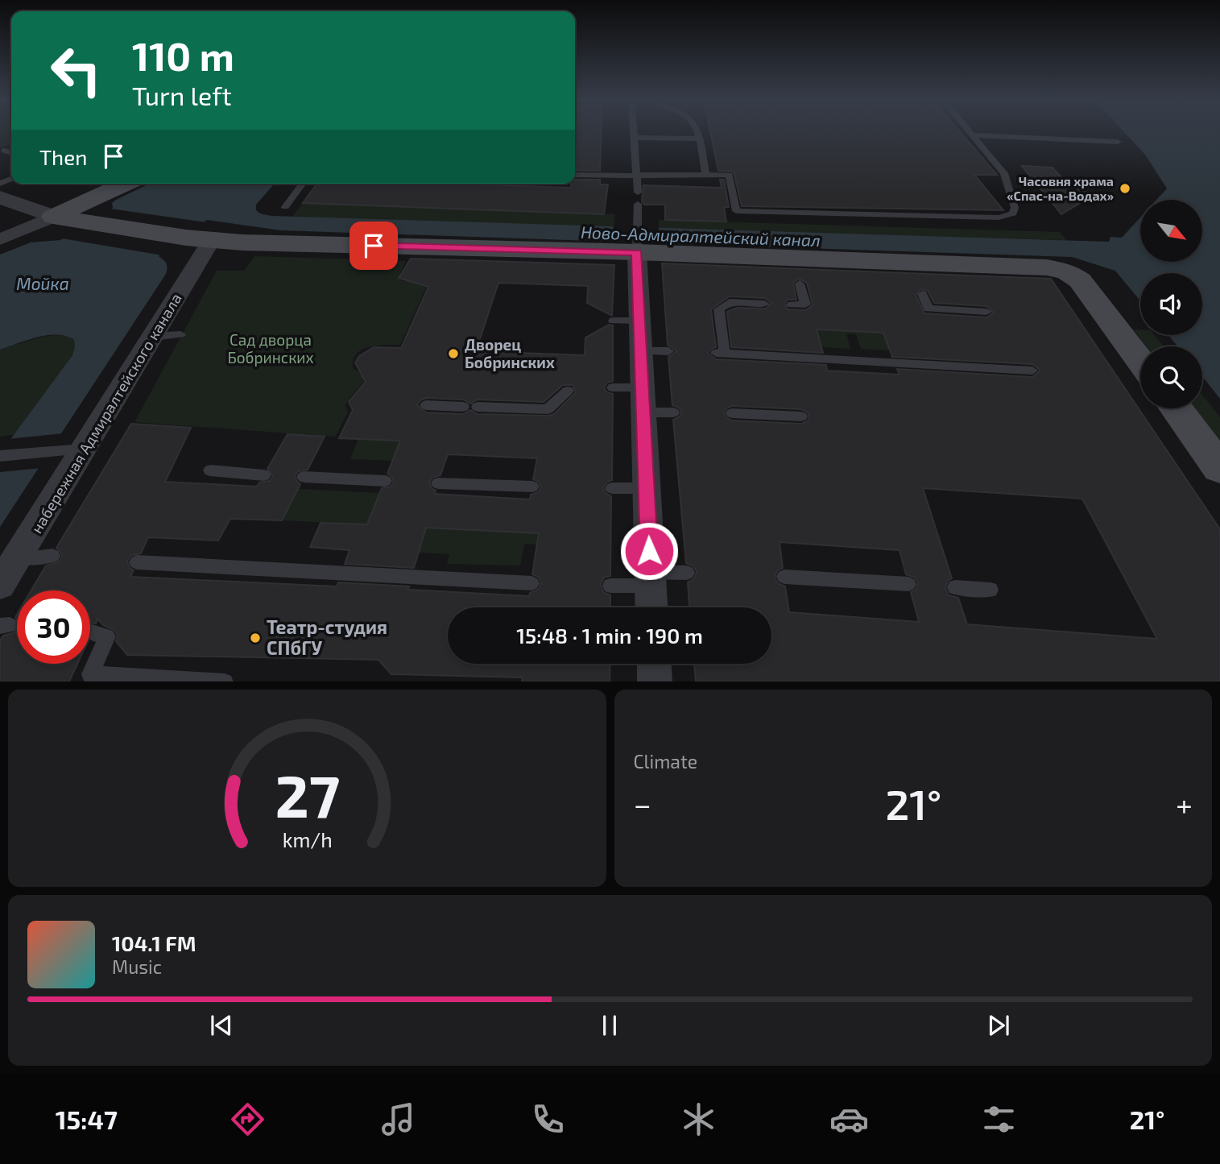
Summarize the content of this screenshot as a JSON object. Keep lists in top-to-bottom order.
{
  "streets": {
    "street": ["набережная Адмиралтейского канала"]
  },
  "water": ["Ново-Адмиралтейский канал", "Мойка"],
  "parks": ["Сад дворца Бобринских"],
  "places": ["Часовня храма «Спас-на-Водах»", "Дворец Бобринских", "Театр-студия СПбГУ"],
  "north": "bottom right",
  "page": {
    "turn": ["110 m", "Turn left"],
    "then": "Then",
    "limit": "30",
    "trip": "15:48 · 1 min · 190 m",
    "tile": "Climate",
    "heat": ["−", "21°", "+"],
    "song": ["104.1 FM", "Music"],
    "tabs": ["15:47", "21°"],
    "gauge": ["27", "km/h"]
  }
}
